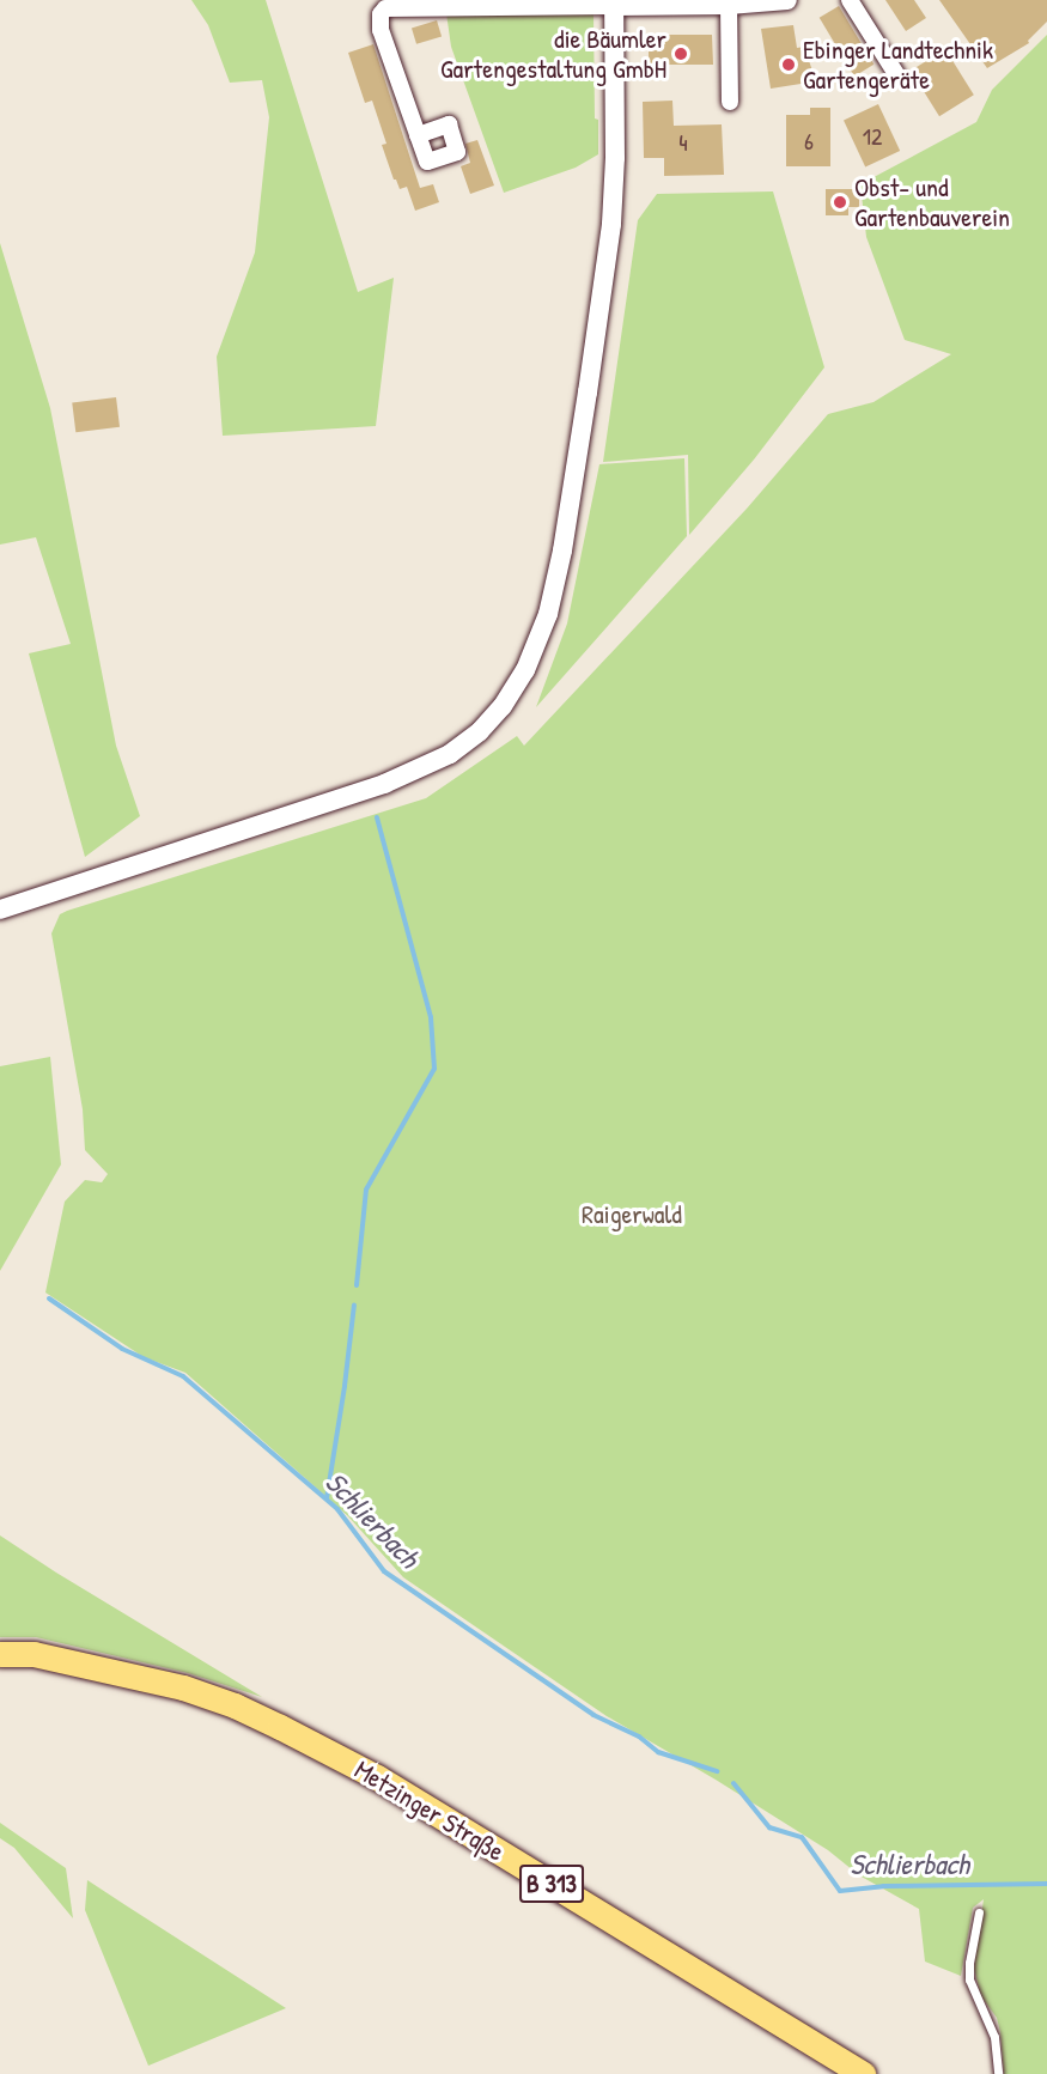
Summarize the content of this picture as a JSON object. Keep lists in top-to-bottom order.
{
  "streets": {
    "main road": ["Metzinger Straße", "B 313"]
  },
  "water": ["Schlierbach"],
  "parks": ["Raigerwald"],
  "places": ["die Bäumler Gartengestaltung GmbH", "Ebinger Landtechnik Gartengeräte", "Obst- und Gartenbauverein"],
  "house_numbers": ["12", "6", "4"]
}
